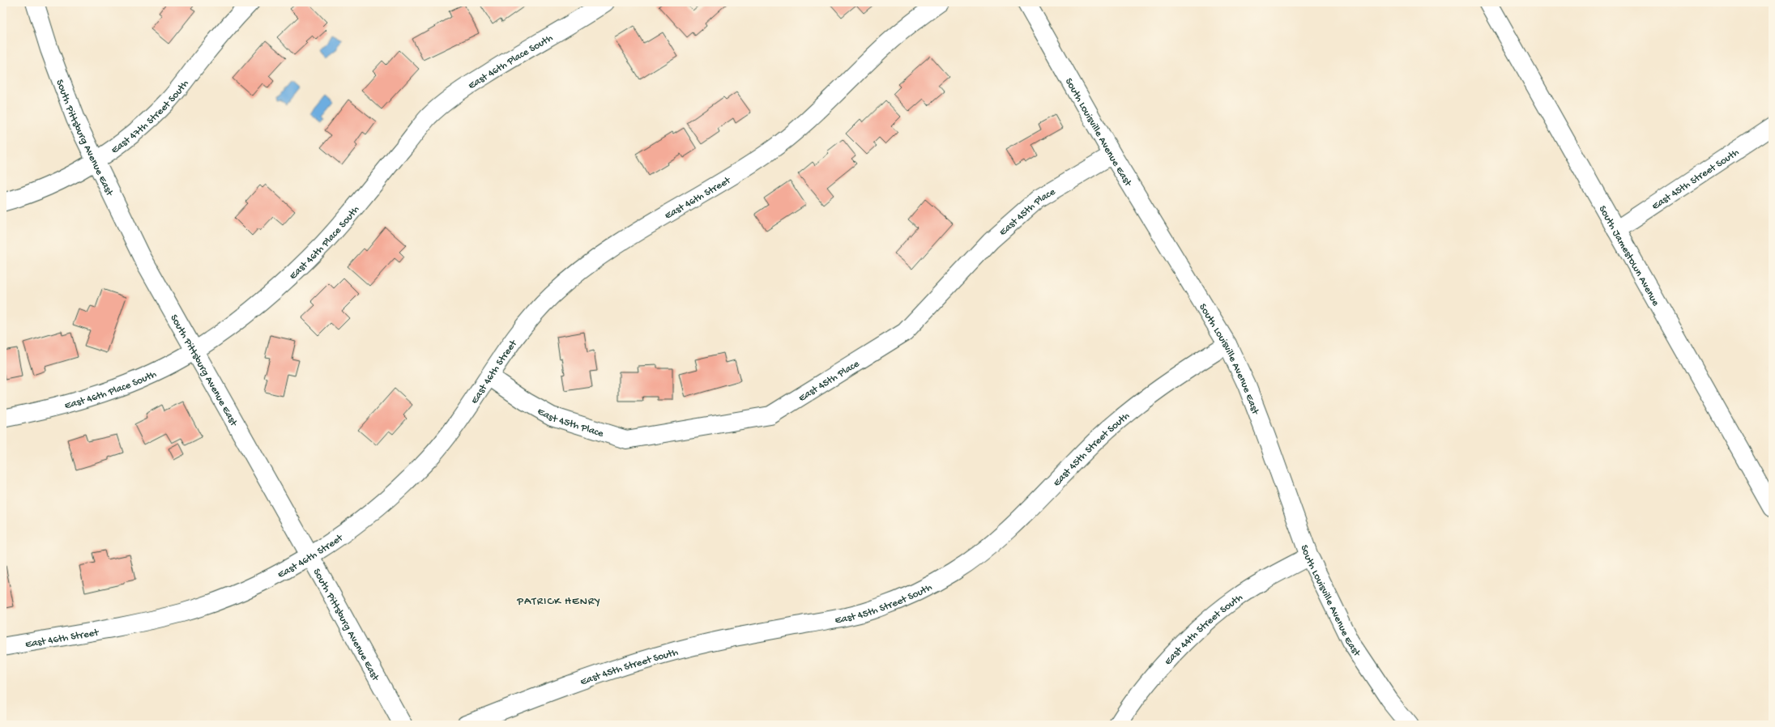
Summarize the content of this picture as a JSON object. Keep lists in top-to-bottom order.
{
  "streets": {
    "street": [
      "East 46th Place South",
      "East 47th Street South",
      "South Louisville Avenue East",
      "South Pittsburg Avenue East",
      "East 45th Street South",
      "East 46th Street",
      "East 45th Place",
      "South Jamestown Avenue",
      "East 44th Street South"
    ]
  },
  "crossings": [
    ["East 46th Place South", "South Pittsburg Avenue East"],
    ["East 47th Street South", "South Pittsburg Avenue East"],
    ["South Louisville Avenue East", "East 45th Street South"],
    ["South Louisville Avenue East", "East 45th Place"],
    ["South Louisville Avenue East", "East 44th Street South"],
    ["South Pittsburg Avenue East", "East 46th Street"],
    ["East 45th Street South", "South Jamestown Avenue"],
    ["East 46th Street", "East 45th Place"]
  ],
  "districts": ["PATRICK HENRY"]
}
